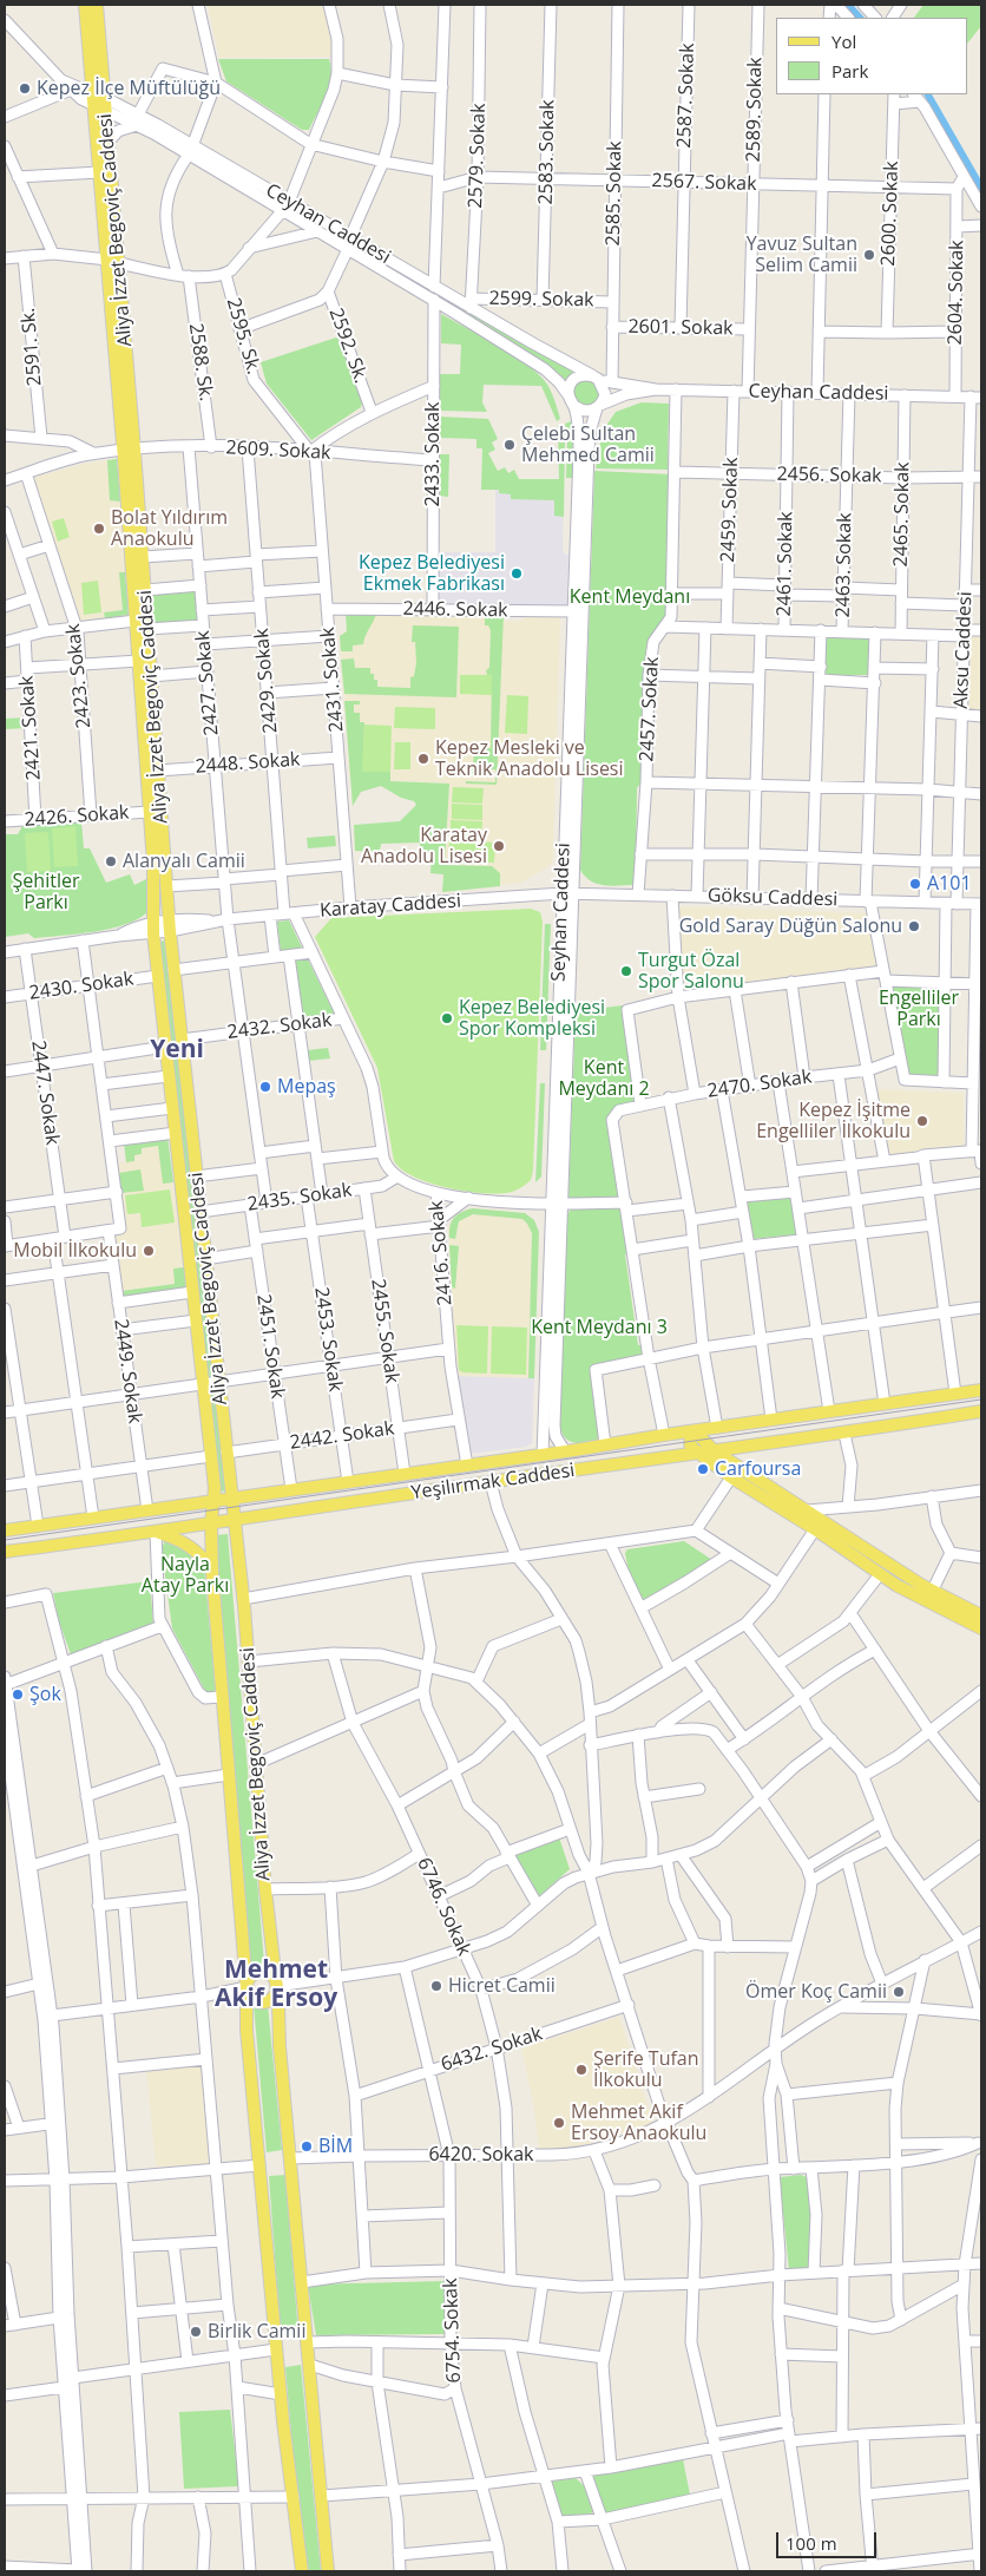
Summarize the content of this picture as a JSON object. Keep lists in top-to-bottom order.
{
  "streets": {
    "main road": ["Aliya İzzet Begoviç Caddesi", "Yeşilırmak Caddesi"],
    "street": [
      "2587. Sokak",
      "2589. Sokak",
      "2583. Sokak",
      "2579. Sokak",
      "2567. Sokak",
      "2585. Sokak",
      "2600. Sokak",
      "Ceyhan Caddesi",
      "2604. Sokak",
      "2599. Sokak",
      "2601. Sokak",
      "2595. Sk.",
      "2592. Sk.",
      "2591. Sk.",
      "2588. Sk.",
      "2609. Sokak",
      "2433. Sokak",
      "2456. Sokak",
      "2459. Sokak",
      "2465. Sokak",
      "2461. Sokak",
      "2463. Sokak",
      "2446. Sokak",
      "Aksu Caddesi",
      "2423. Sokak",
      "2431. Sokak",
      "2429. Sokak",
      "2427. Sokak",
      "2457. Sokak",
      "2421. Sokak",
      "2448. Sokak",
      "2426. Sokak",
      "Göksu Caddesi",
      "Karatay Caddesi",
      "Seyhan Caddesi",
      "2430. Sokak",
      "2432. Sokak",
      "2470. Sokak",
      "2447. Sokak",
      "2435. Sokak",
      "2416. Sokak",
      "2455. Sokak",
      "2453. Sokak",
      "2451. Sokak",
      "2449. Sokak",
      "2442. Sokak",
      "6746. Sokak",
      "6432. Sokak",
      "6420. Sokak",
      "6754. Sokak"
    ]
  },
  "crossings": [
    ["2587. Sokak", "2567. Sokak"],
    ["2587. Sokak", "2601. Sokak"],
    ["2589. Sokak", "2567. Sokak"],
    ["2589. Sokak", "Ceyhan Caddesi"],
    ["2589. Sokak", "2601. Sokak"],
    ["2583. Sokak", "2567. Sokak"],
    ["2583. Sokak", "2599. Sokak"],
    ["2579. Sokak", "2567. Sokak"],
    ["2579. Sokak", "Ceyhan Caddesi"],
    ["2579. Sokak", "2599. Sokak"],
    ["2567. Sokak", "2585. Sokak"],
    ["2567. Sokak", "2600. Sokak"],
    ["2567. Sokak", "2604. Sokak"],
    ["2585. Sokak", "Ceyhan Caddesi"],
    ["2585. Sokak", "2599. Sokak"],
    ["2585. Sokak", "2601. Sokak"],
    ["Ceyhan Caddesi", "Aliya İzzet Begoviç Caddesi"],
    ["Ceyhan Caddesi", "2604. Sokak"],
    ["Ceyhan Caddesi", "2599. Sokak"],
    ["Ceyhan Caddesi", "2592. Sk."],
    ["Ceyhan Caddesi", "2588. Sk."],
    ["Ceyhan Caddesi", "2433. Sokak"],
    ["Ceyhan Caddesi", "2459. Sokak"],
    ["Ceyhan Caddesi", "2465. Sokak"],
    ["Ceyhan Caddesi", "2461. Sokak"],
    ["Ceyhan Caddesi", "2463. Sokak"],
    ["Ceyhan Caddesi", "Aksu Caddesi"],
    ["Ceyhan Caddesi", "2457. Sokak"],
    ["Ceyhan Caddesi", "Seyhan Caddesi"],
    ["Aliya İzzet Begoviç Caddesi", "2609. Sokak"],
    ["Aliya İzzet Begoviç Caddesi", "2448. Sokak"],
    ["Aliya İzzet Begoviç Caddesi", "2426. Sokak"],
    ["Aliya İzzet Begoviç Caddesi", "Karatay Caddesi"],
    ["Aliya İzzet Begoviç Caddesi", "2430. Sokak"],
    ["Aliya İzzet Begoviç Caddesi", "2432. Sokak"],
    ["Aliya İzzet Begoviç Caddesi", "2435. Sokak"],
    ["Aliya İzzet Begoviç Caddesi", "2442. Sokak"],
    ["Aliya İzzet Begoviç Caddesi", "Yeşilırmak Caddesi"],
    ["Aliya İzzet Begoviç Caddesi", "6420. Sokak"],
    ["2595. Sk.", "2609. Sokak"],
    ["2595. Sk.", "2431. Sokak"],
    ["2588. Sk.", "2609. Sokak"],
    ["2609. Sokak", "2433. Sokak"],
    ["2609. Sokak", "2423. Sokak"],
    ["2609. Sokak", "2431. Sokak"],
    ["2609. Sokak", "2429. Sokak"],
    ["2609. Sokak", "2427. Sokak"],
    ["2433. Sokak", "2446. Sokak"],
    ["2456. Sokak", "2459. Sokak"],
    ["2456. Sokak", "2465. Sokak"],
    ["2456. Sokak", "2461. Sokak"],
    ["2456. Sokak", "2463. Sokak"],
    ["2456. Sokak", "Aksu Caddesi"],
    ["2456. Sokak", "2457. Sokak"],
    ["2446. Sokak", "2431. Sokak"],
    ["2446. Sokak", "Seyhan Caddesi"],
    ["Aksu Caddesi", "Göksu Caddesi"],
    ["2423. Sokak", "2426. Sokak"],
    ["2431. Sokak", "2448. Sokak"],
    ["2431. Sokak", "Karatay Caddesi"],
    ["2429. Sokak", "2448. Sokak"],
    ["2429. Sokak", "Karatay Caddesi"],
    ["2427. Sokak", "2448. Sokak"],
    ["2427. Sokak", "Karatay Caddesi"],
    ["2457. Sokak", "Göksu Caddesi"],
    ["2421. Sokak", "2426. Sokak"],
    ["Göksu Caddesi", "Karatay Caddesi"],
    ["Göksu Caddesi", "Seyhan Caddesi"],
    ["Karatay Caddesi", "Seyhan Caddesi"],
    ["Karatay Caddesi", "2447. Sokak"],
    ["Karatay Caddesi", "2449. Sokak"],
    ["Seyhan Caddesi", "Yeşilırmak Caddesi"],
    ["2430. Sokak", "2447. Sokak"],
    ["2430. Sokak", "2449. Sokak"],
    ["2435. Sokak", "2416. Sokak"],
    ["2435. Sokak", "2455. Sokak"],
    ["2435. Sokak", "2453. Sokak"],
    ["2435. Sokak", "2451. Sokak"],
    ["2416. Sokak", "2442. Sokak"],
    ["2416. Sokak", "Yeşilırmak Caddesi"],
    ["2455. Sokak", "2442. Sokak"],
    ["2455. Sokak", "Yeşilırmak Caddesi"],
    ["2453. Sokak", "2442. Sokak"],
    ["2453. Sokak", "Yeşilırmak Caddesi"],
    ["2451. Sokak", "2442. Sokak"],
    ["2451. Sokak", "Yeşilırmak Caddesi"],
    ["2449. Sokak", "Yeşilırmak Caddesi"],
    ["6746. Sokak", "6432. Sokak"],
    ["6746. Sokak", "6420. Sokak"],
    ["6432. Sokak", "6754. Sokak"],
    ["6420. Sokak", "6754. Sokak"]
  ],
  "districts": ["Yeni", "Mehmet Akif Ersoy"],
  "parks": [
    "Kent Meydanı",
    "Şehitler Parkı",
    "Engelliler Parkı",
    "Kent Meydanı 2",
    "Kent Meydanı 3",
    "Nayla Atay Parkı"
  ],
  "places": [
    "Kepez İlçe Müftülüğü",
    "Yavuz Sultan Selim Camii",
    "Çelebi Sultan Mehmed Camii",
    "Bolat Yıldırım Anaokulu",
    "Kepez Belediyesi Ekmek Fabrikası",
    "Kepez Mesleki ve Teknik Anadolu Lisesi",
    "Karatay Anadolu Lisesi",
    "Alanyalı Camii",
    "A101",
    "Gold Saray Düğün Salonu",
    "Turgut Özal Spor Salonu",
    "Kepez Belediyesi Spor Kompleksi",
    "Mepaş",
    "Kepez İşitme Engelliler İlkokulu",
    "Mobil İlkokulu",
    "Carfoursa",
    "Şok",
    "Hicret Camii",
    "Ömer Koç Camii",
    "Şerife Tufan İlkokulu",
    "Mehmet Akif Ersoy Anaokulu",
    "BİM",
    "Birlik Camii"
  ],
  "legend": ["Yol", "Park"],
  "scale_bar": "100 m"
}
